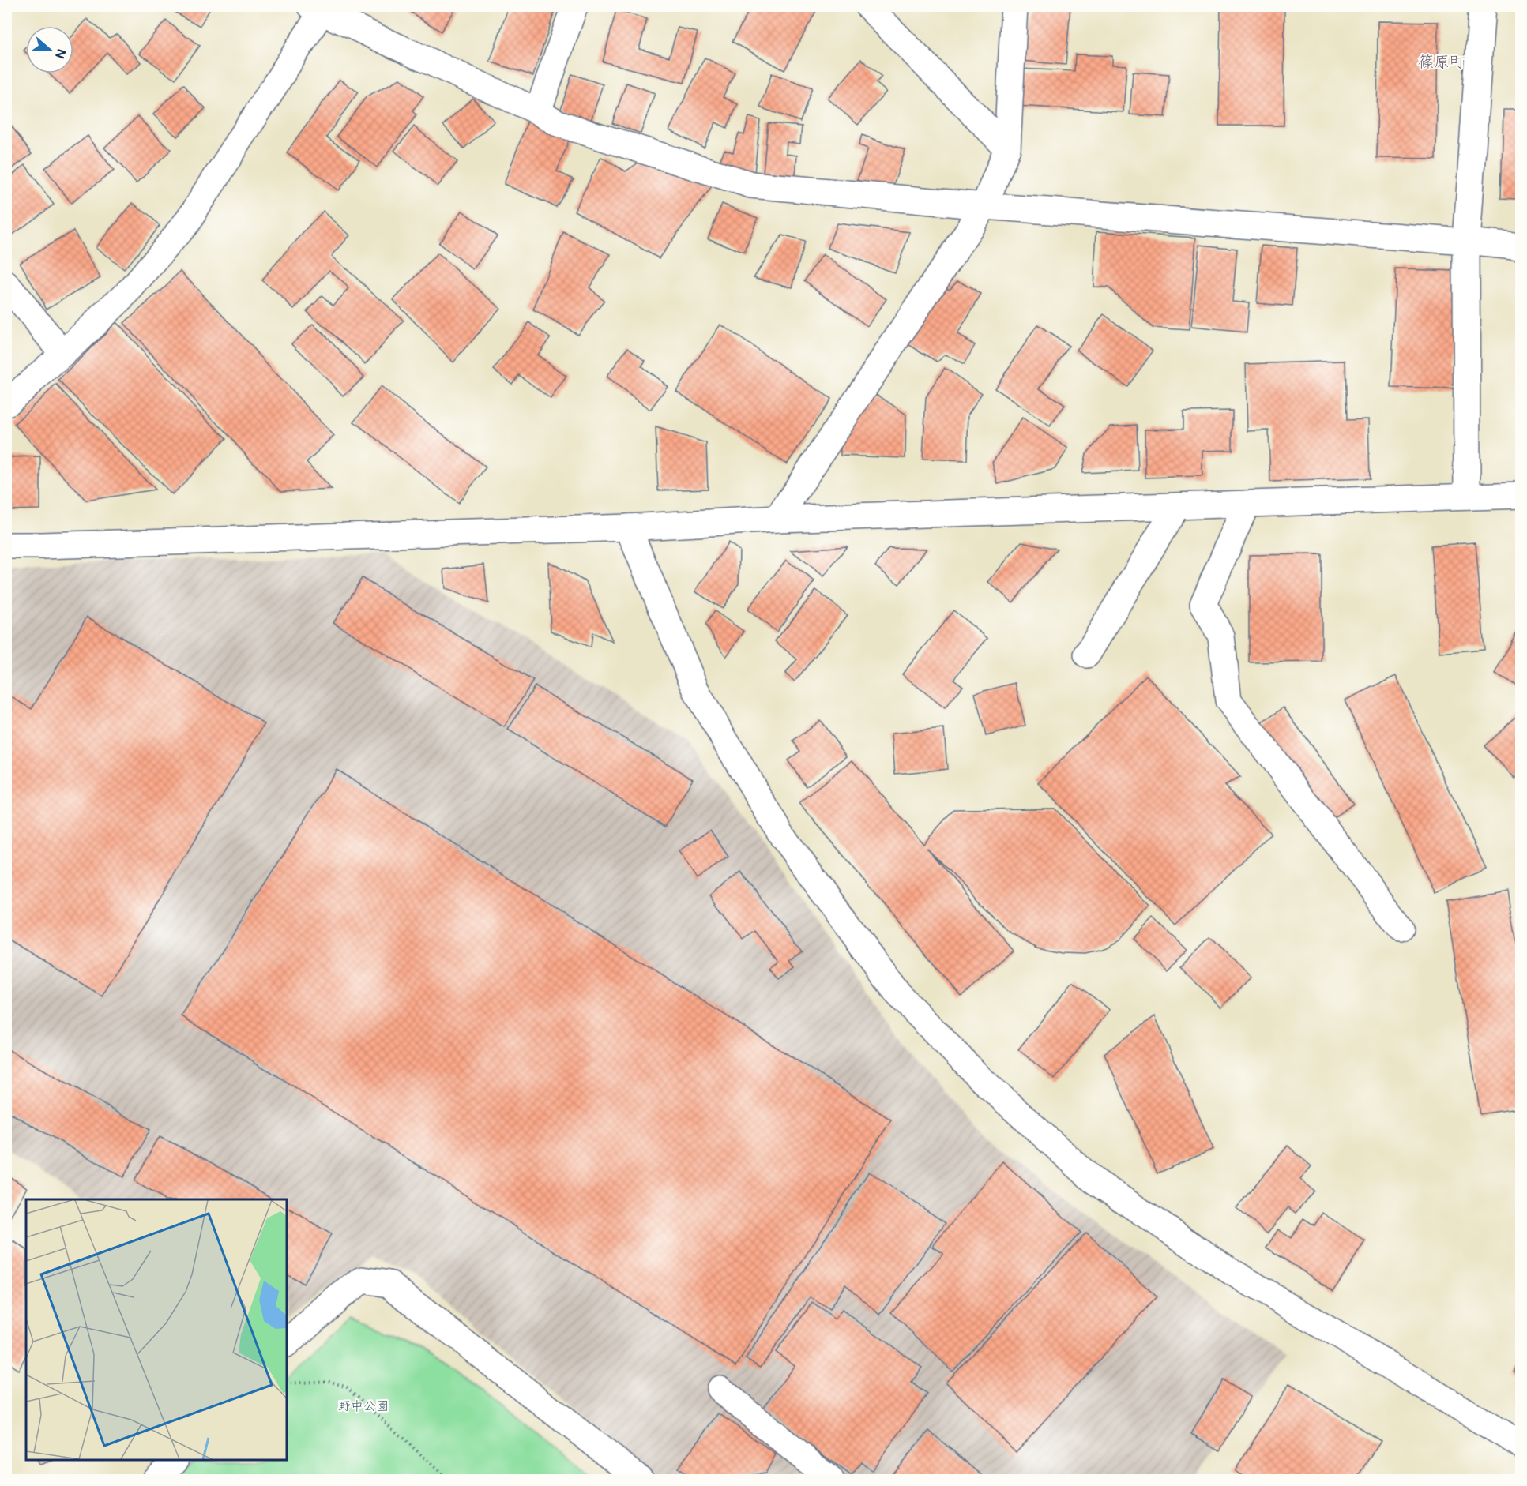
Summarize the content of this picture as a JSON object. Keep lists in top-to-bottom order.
{
  "districts": ["篠原町"],
  "parks": ["野中公園"],
  "north": "right"
}
